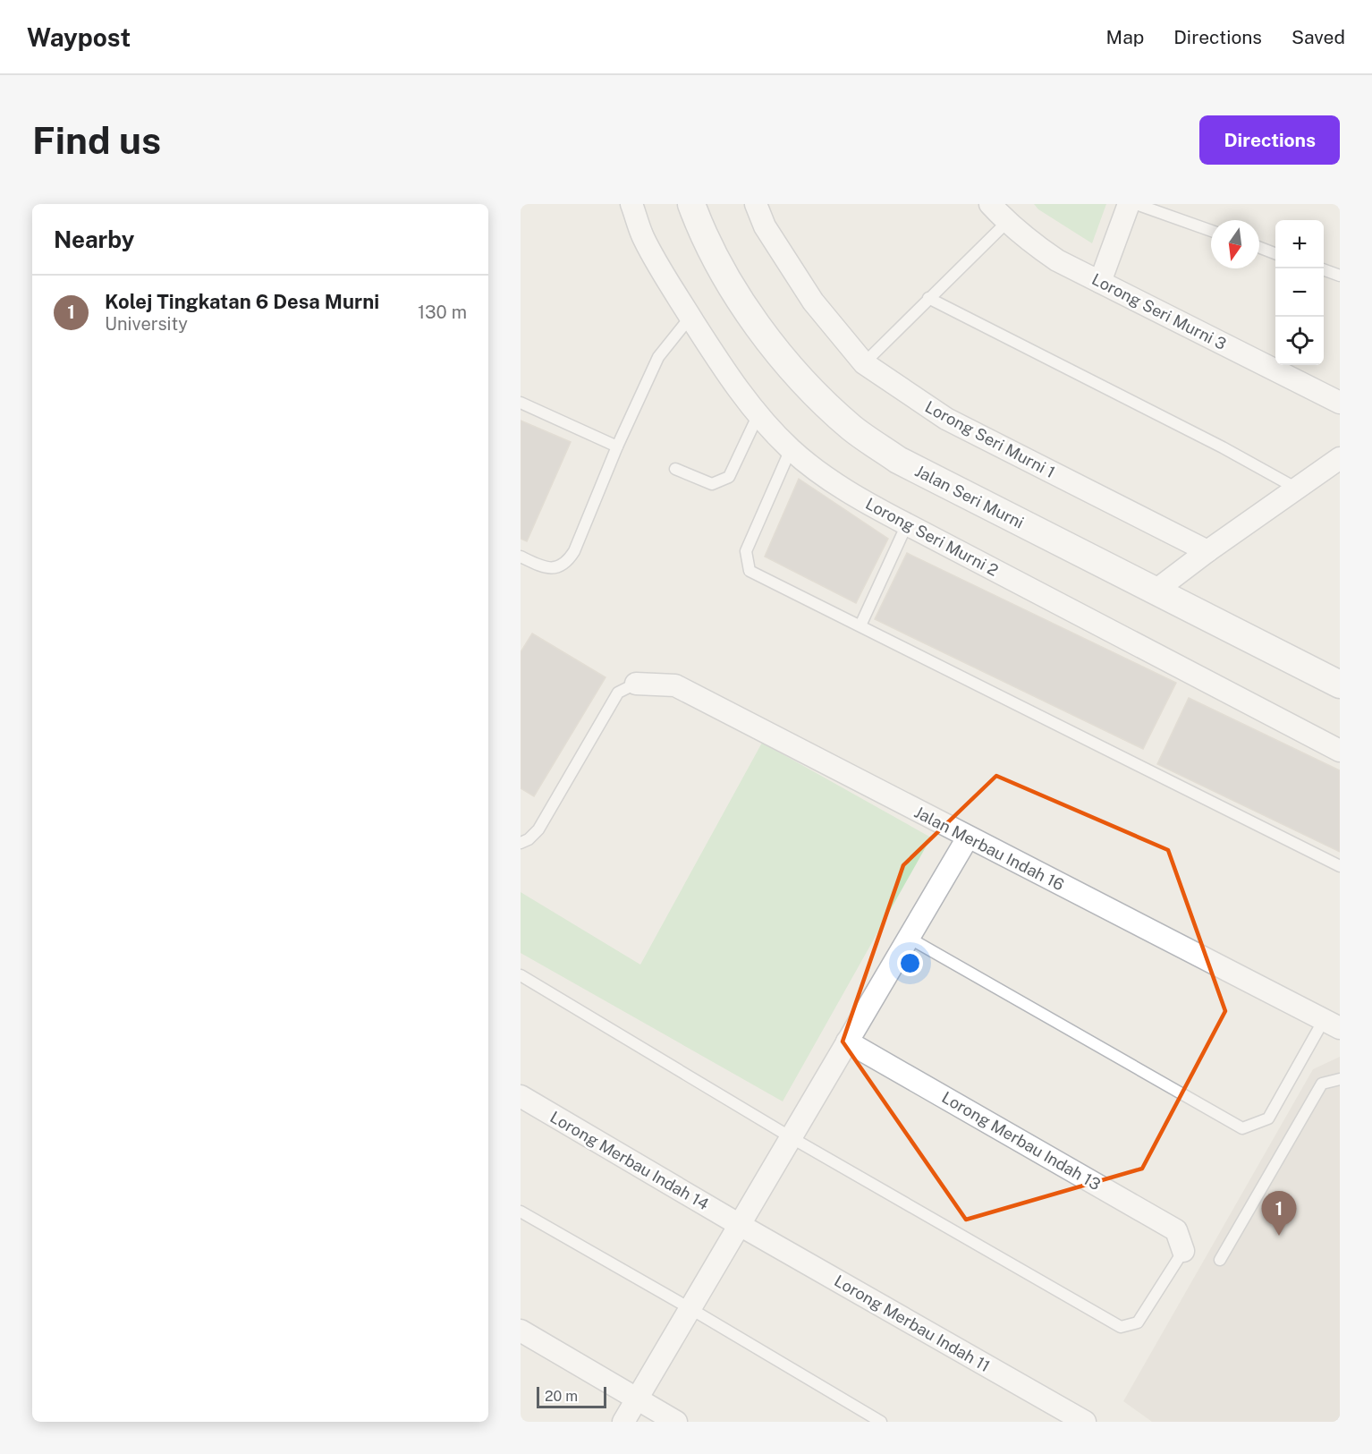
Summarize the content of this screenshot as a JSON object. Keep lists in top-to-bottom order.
{
  "streets": {
    "street": [
      "Lorong Seri Murni 3",
      "Lorong Seri Murni 1",
      "Jalan Seri Murni",
      "Lorong Seri Murni 2",
      "Jalan Merbau Indah 16",
      "Lorong Merbau Indah 13",
      "Lorong Merbau Indah 14",
      "Lorong Merbau Indah 11"
    ]
  },
  "crossings": [
    ["Lorong Merbau Indah 14", "Lorong Merbau Indah 11"]
  ],
  "scale_bar": "20 m",
  "north": "bottom",
  "page": {
    "header": "Waypost",
    "nav": ["Map", "Directions", "Saved"],
    "buttons": "Directions",
    "title": "Find us",
    "heading": "Nearby",
    "map_buttons": ["+", "−"],
    "list": [
      {
        "mark": "1",
        "name": "Kolej Tingkatan 6 Desa Murni",
        "note": "University",
        "value": "130 m"
      }
    ],
    "pins": "1",
    "scale": "20 m"
  }
}
